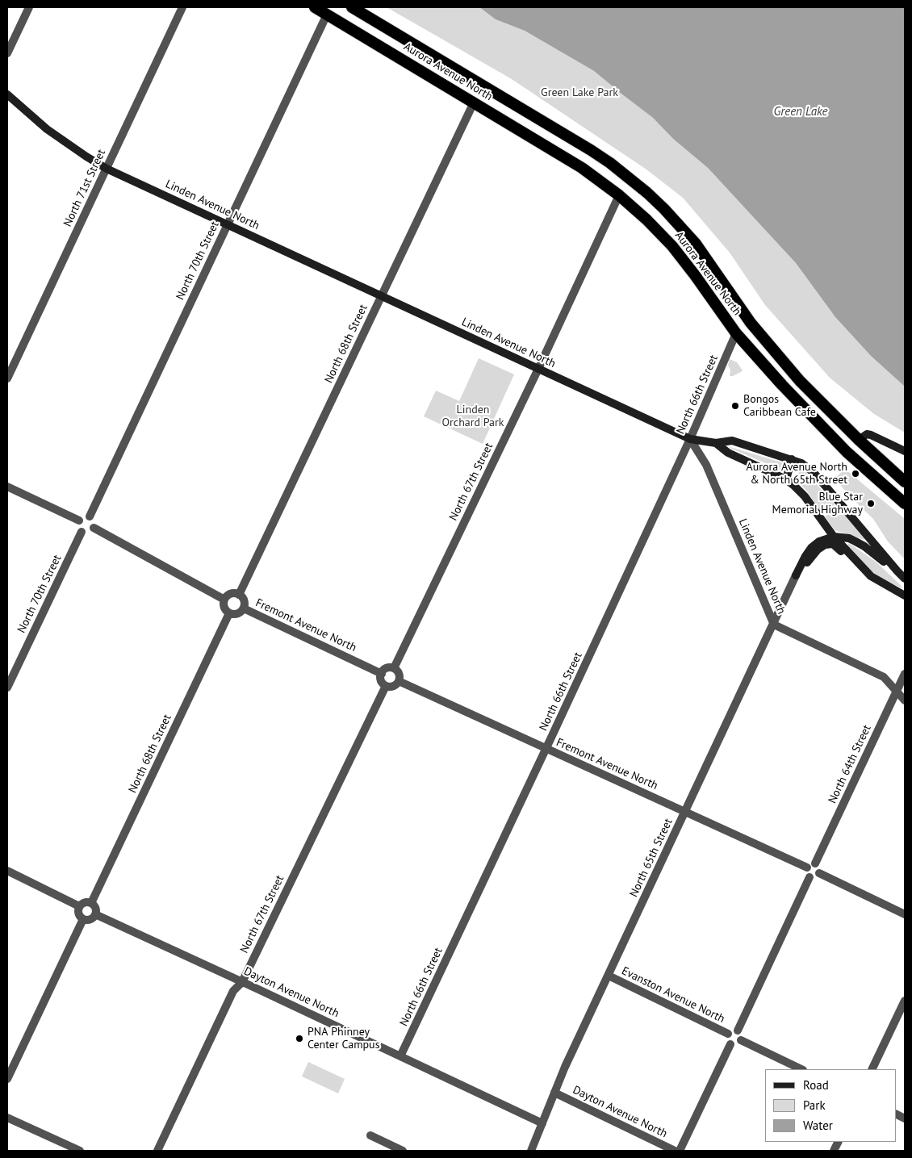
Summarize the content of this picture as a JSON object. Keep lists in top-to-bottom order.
{
  "streets": {
    "highway": ["Aurora Avenue North"],
    "main road": ["Linden Avenue North"],
    "street": [
      "North 71st Street",
      "North 70th Street",
      "North 68th Street",
      "North 66th Street",
      "North 67th Street",
      "Fremont Avenue North",
      "North 64th Street",
      "North 65th Street",
      "Dayton Avenue North",
      "Evanston Avenue North"
    ]
  },
  "crossings": [
    ["Aurora Avenue North", "North 70th Street"],
    ["Aurora Avenue North", "North 68th Street"],
    ["Aurora Avenue North", "North 66th Street"],
    ["Aurora Avenue North", "North 67th Street"],
    ["North 71st Street", "Linden Avenue North"],
    ["Linden Avenue North", "North 70th Street"],
    ["Linden Avenue North", "North 68th Street"],
    ["Linden Avenue North", "North 66th Street"],
    ["Linden Avenue North", "North 67th Street"],
    ["Linden Avenue North", "North 64th Street"],
    ["Linden Avenue North", "North 65th Street"],
    ["North 68th Street", "Fremont Avenue North"],
    ["North 68th Street", "Dayton Avenue North"],
    ["North 66th Street", "Fremont Avenue North"],
    ["North 66th Street", "Dayton Avenue North"],
    ["North 67th Street", "Fremont Avenue North"],
    ["North 67th Street", "Dayton Avenue North"],
    ["Fremont Avenue North", "North 64th Street"],
    ["Fremont Avenue North", "North 65th Street"],
    ["North 65th Street", "Dayton Avenue North"],
    ["North 65th Street", "Evanston Avenue North"]
  ],
  "water": ["Green Lake"],
  "parks": ["Green Lake Park", "Linden Orchard Park"],
  "places": [
    "Bongos Caribbean Cafe",
    "Aurora Avenue North & North 65th Street",
    "Blue Star Memorial Highway",
    "PNA Phinney Center Campus"
  ],
  "legend": ["Road", "Park", "Water"]
}
